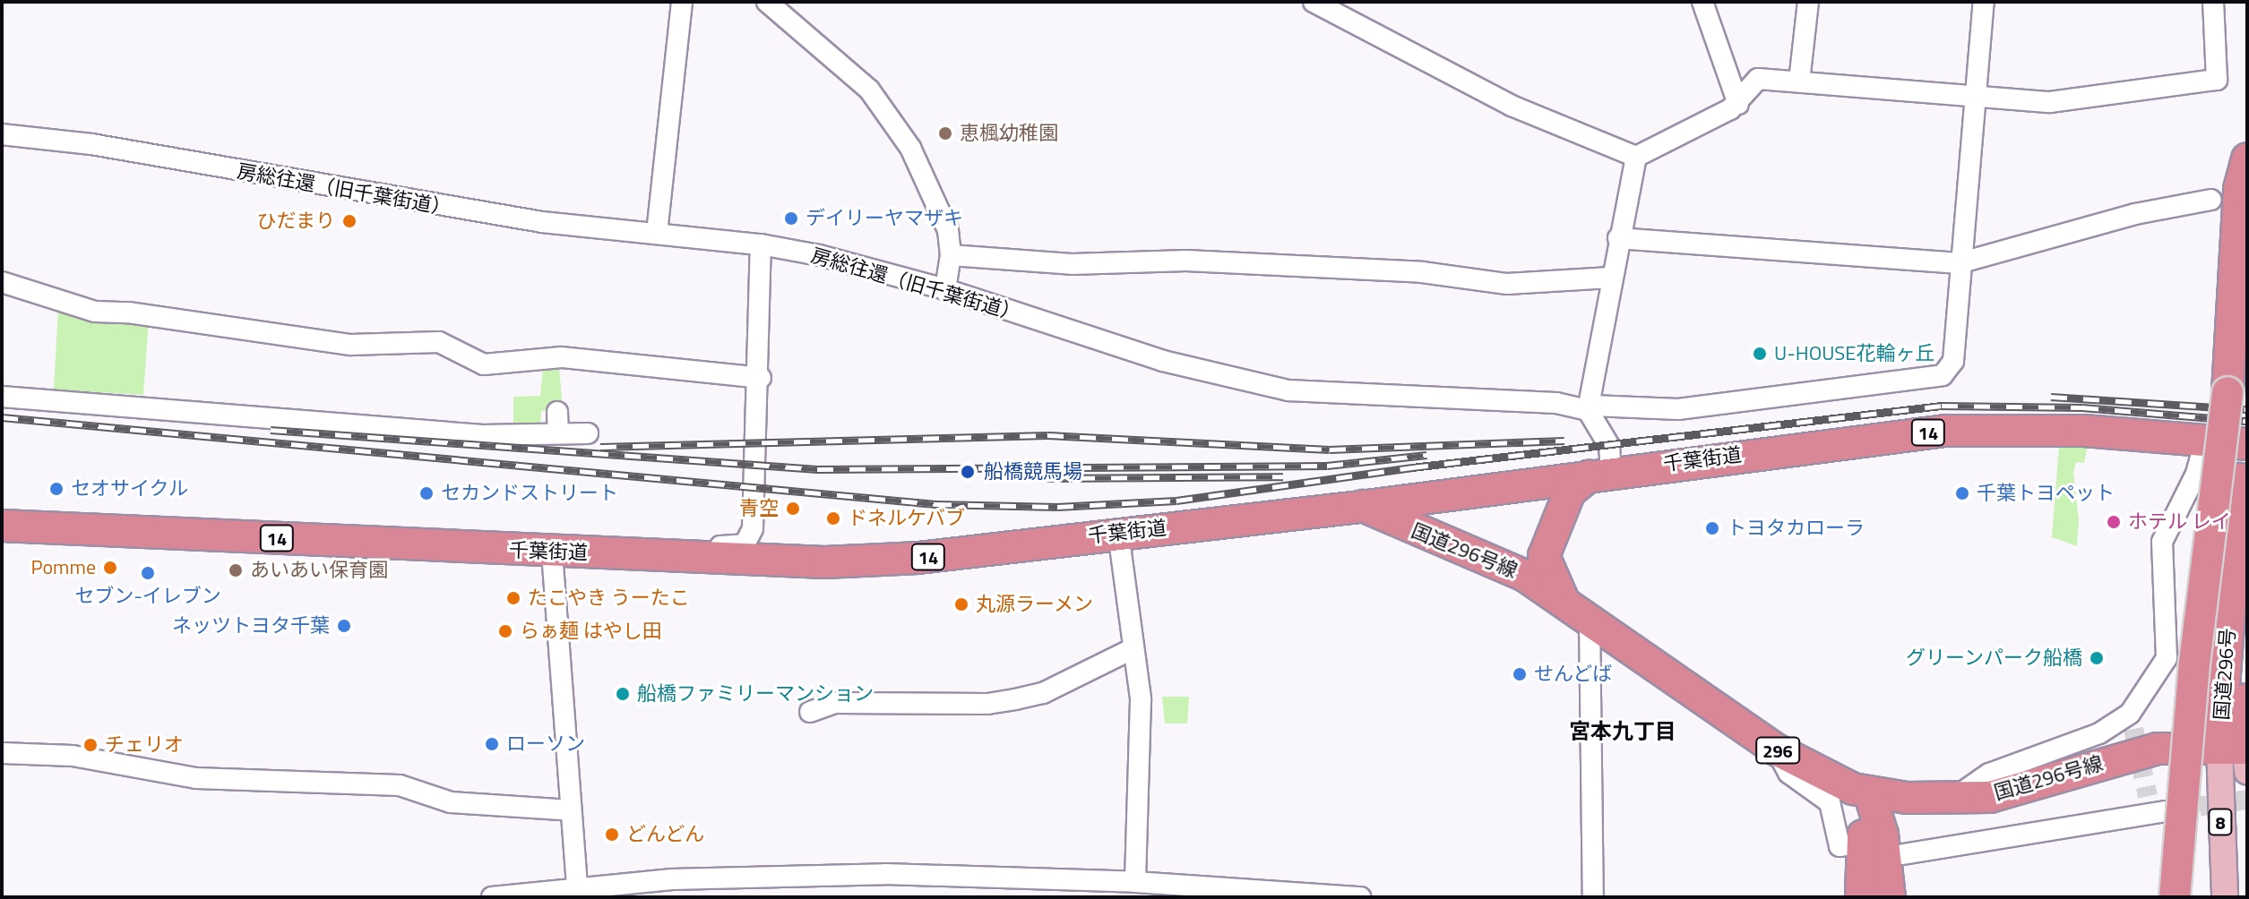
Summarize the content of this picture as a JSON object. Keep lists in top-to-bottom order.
{
  "streets": {
    "highway": [
      "14",
      "千葉街道",
      "国道296号線",
      "国道296号",
      "296"
    ],
    "main road": ["8"],
    "street": ["房総往還（旧千葉街道）"]
  },
  "crossings": [
    ["千葉街道", "国道296号線"],
    ["国道296号線", "国道296号"],
    ["国道296号線", "8"],
    ["国道296号", "8"]
  ],
  "districts": ["宮本九丁目"],
  "places": [
    "恵楓幼稚園",
    "デイリーヤマザキ",
    "ひだまり",
    "U-HOUSE花輪ヶ丘",
    "船橋競馬場",
    "セオサイクル",
    "セカンドストリート",
    "千葉トヨペット",
    "青空",
    "ドネルケバブ",
    "ホテル レイ",
    "トヨタカローラ",
    "Pomme",
    "あいあい保育園",
    "セブン-イレブン",
    "たこやき うーたこ",
    "丸源ラーメン",
    "ネッツトヨタ千葉",
    "らぁ麺 はやし田",
    "グリーンパーク船橋",
    "せんどば",
    "船橋ファミリーマンション",
    "ローソン",
    "チェリオ",
    "どんどん"
  ]
}
